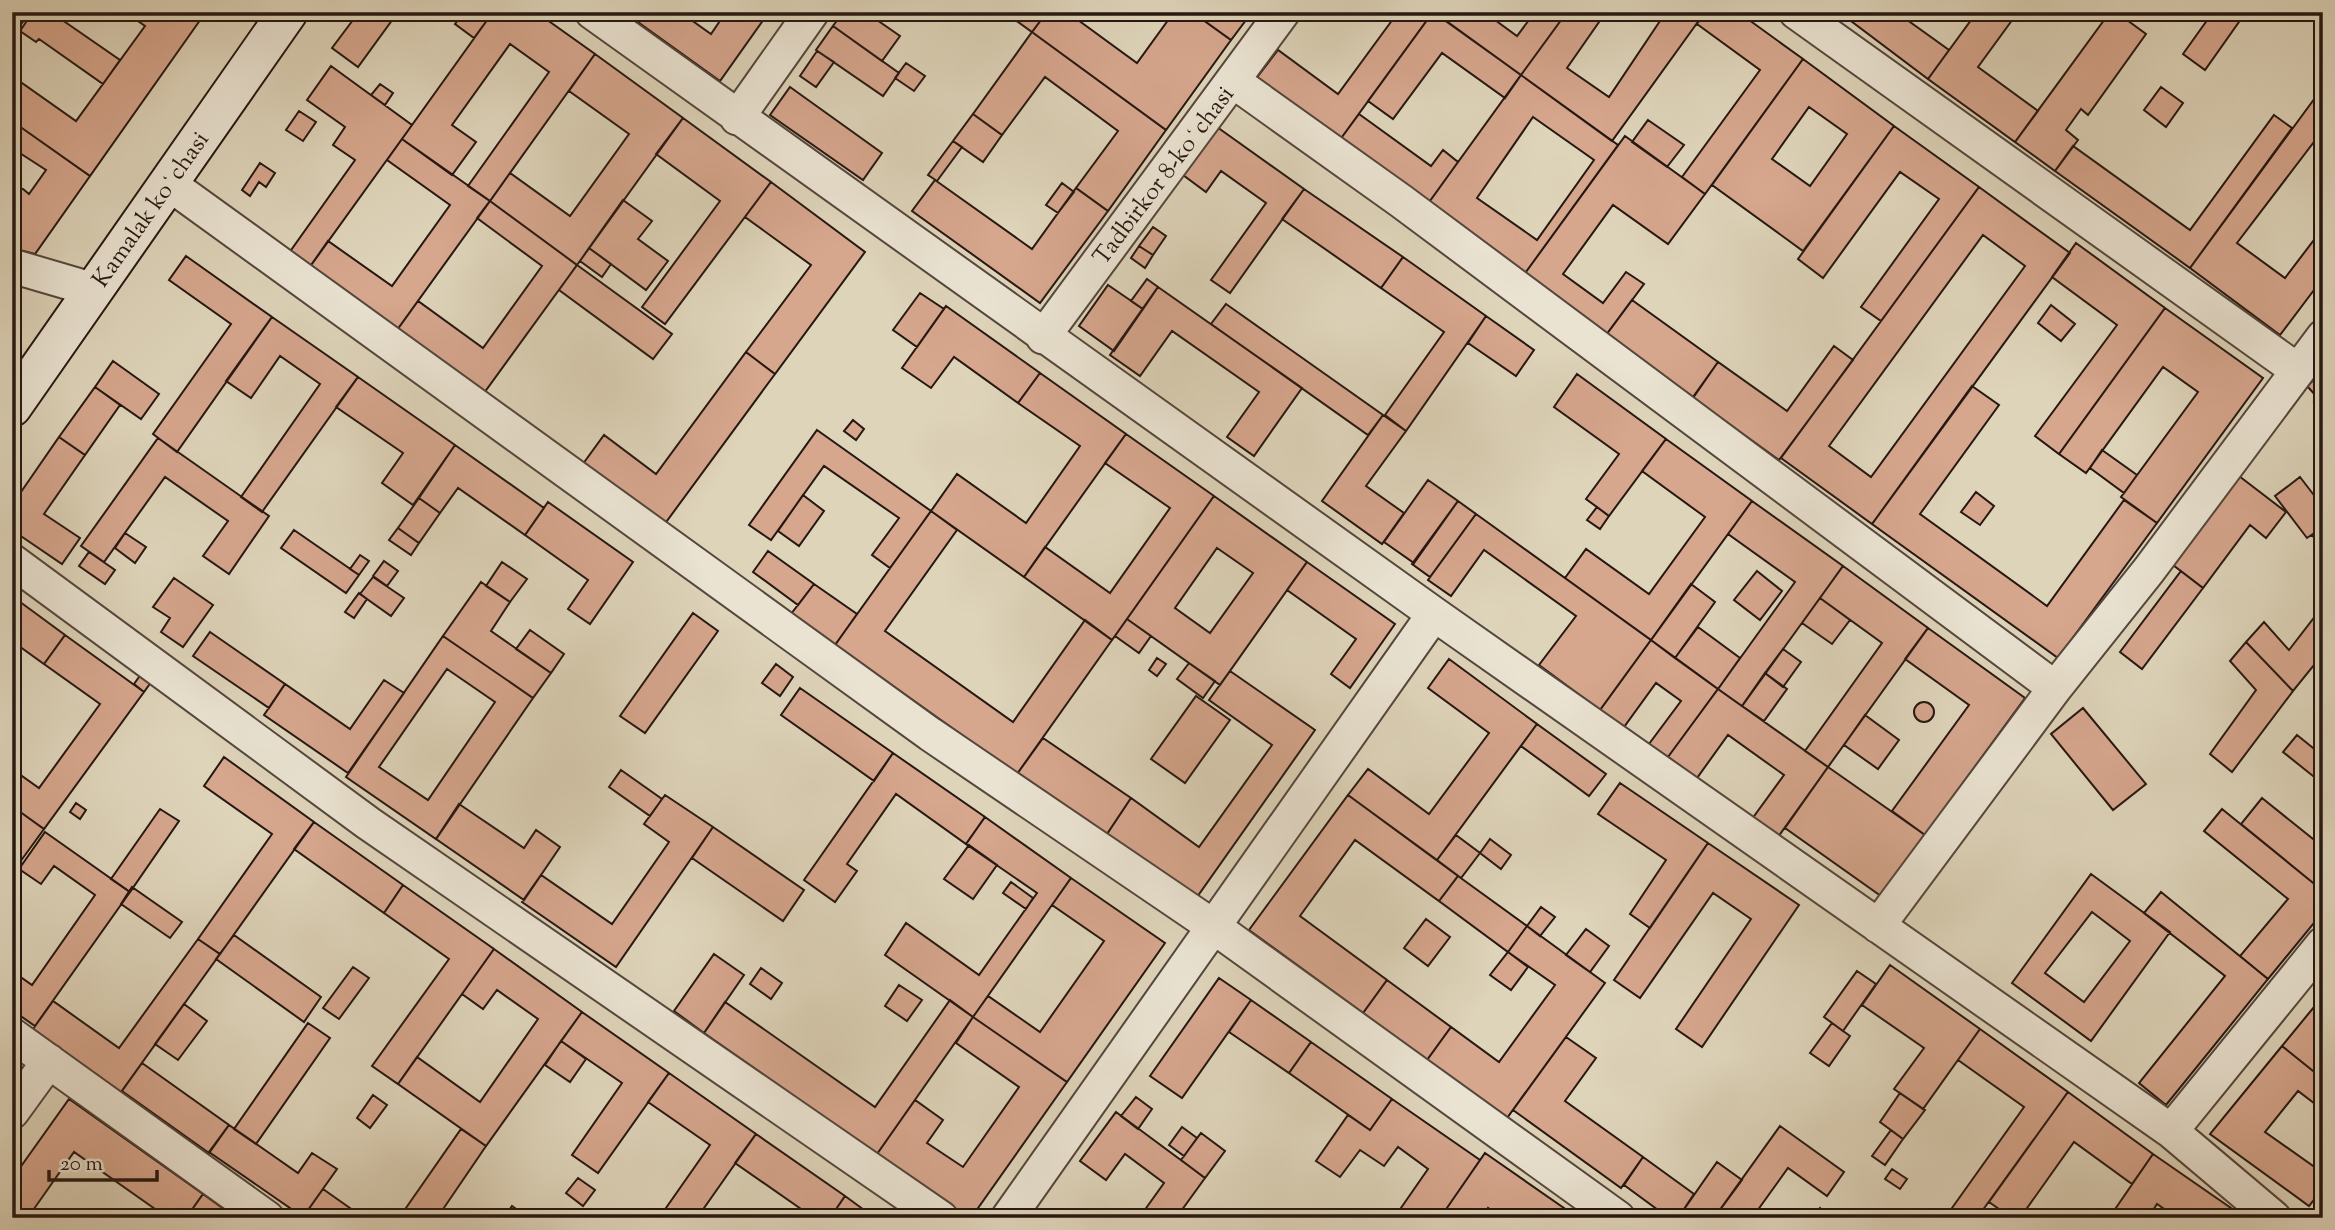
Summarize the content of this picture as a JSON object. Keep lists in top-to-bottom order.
{
  "streets": {
    "street": ["Tadbirkor 8-koʻchasi", "Kamalak koʻchasi"]
  },
  "scale_bar": "20 m"
}
